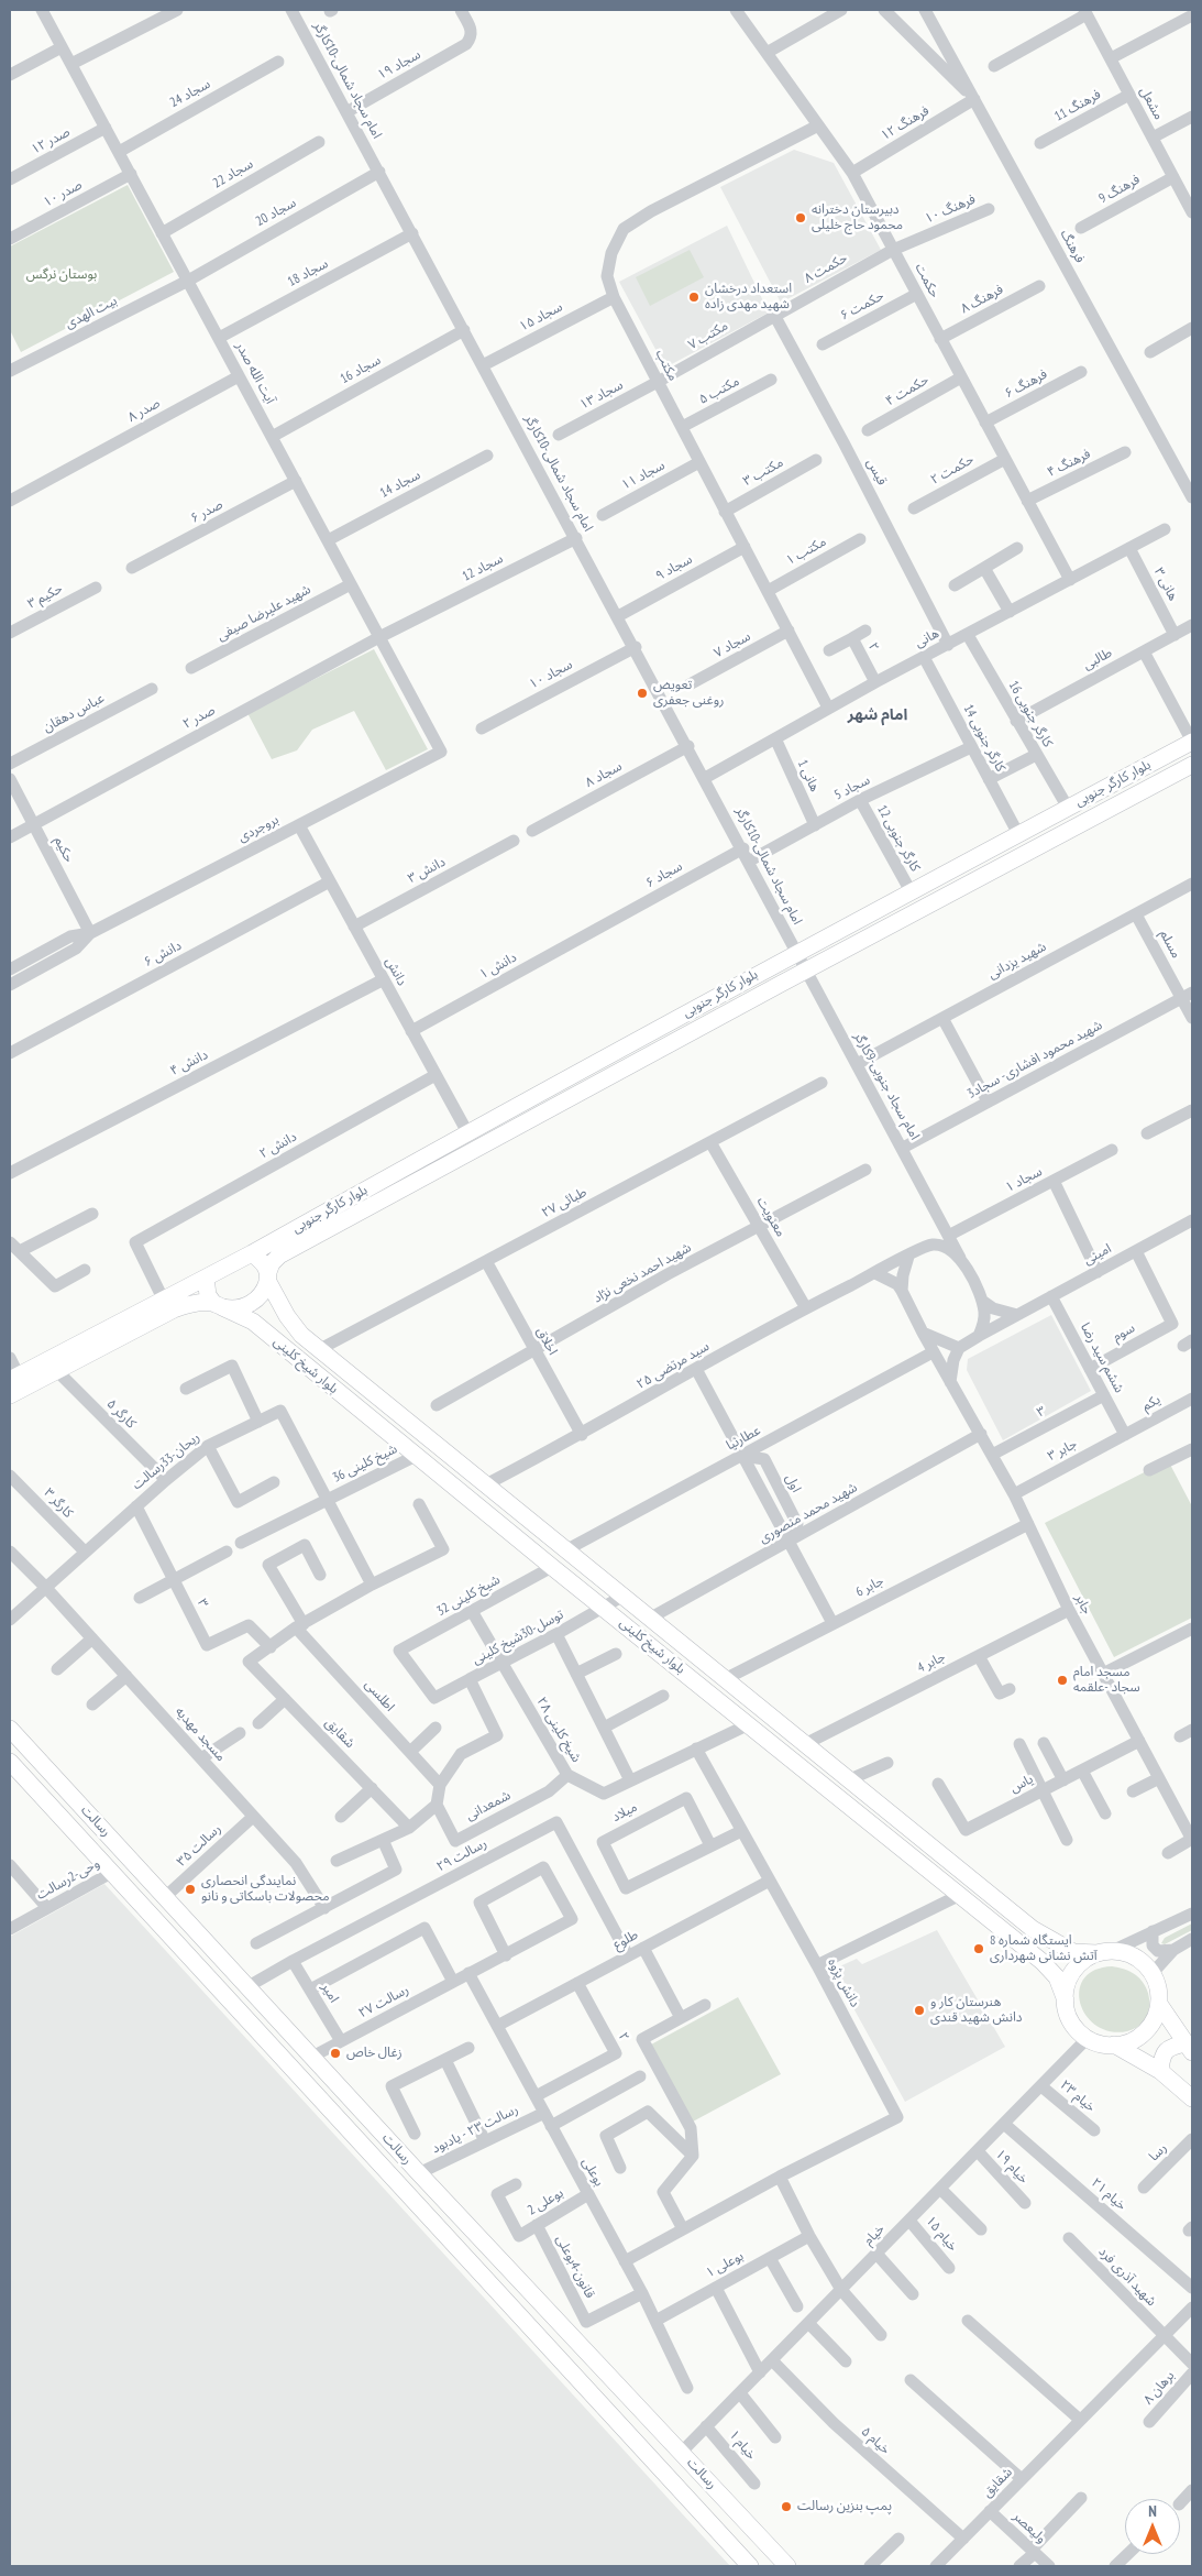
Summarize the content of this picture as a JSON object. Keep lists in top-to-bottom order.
{
  "streets": {
    "main road": ["بلوار کارگر جنوبی", "بلوار شیخ کلینی", "رسالت"],
    "street": [
      "سجاد ۱۹",
      "امام سجاد شمالی-10کارگر",
      "سجاد 24",
      "مشعل",
      "فرهنگ 11",
      "فرهنگ ۱۲",
      "صدر ۱۲",
      "سجاد 22",
      "فرهنگ 9",
      "صدر ۱۰",
      "فرهنگ ۱۰",
      "سجاد 20",
      "فرهنگ",
      "حکمت ۸",
      "سجاد 18",
      "حکمت",
      "فرهنگ ۸",
      "حکمت ۶",
      "بیت الهدی",
      "سجاد ۱۵",
      "مکتب ۷",
      "مکتب",
      "سجاد 16",
      "آیت الله صدر",
      "فرهنگ ۶",
      "مکتب ۵",
      "حکمت ۴",
      "سجاد ۱۳",
      "صدر ۸",
      "فرهنگ ۴",
      "حکمت ۲",
      "مکتب ۳",
      "قیس",
      "سجاد ۱۱",
      "سجاد 14",
      "صدر ۶",
      "مکتب ۱",
      "سجاد 12",
      "سجاد ۹",
      "هانی ۳",
      "حکیم ۳",
      "شهید علیرضا صیفی",
      "هانی",
      "سجاد ۷",
      "۲",
      "طالبی",
      "سجاد ۱۰",
      "عباس دهقان",
      "کارگر جنوبی 16",
      "صدر ۲",
      "کارگر جنوبی 14",
      "سجاد ۸",
      "هانی 1",
      "سجاد 5",
      "بروجردی",
      "کارگر جنوبی 12",
      "حکیم",
      "دانش ۳",
      "سجاد ۶",
      "مسلم",
      "دانش ۶",
      "شهید یزدانی",
      "دانش ۱",
      "دانش",
      "شهید محمود افشاری- سجاد3",
      "دانش ۴",
      "امام سجاد جنوبی-9کارگر",
      "دانش ۲",
      "سجاد ۱",
      "طبائی ۲۷",
      "معنویت",
      "امینی",
      "شهید احمد نخعی نژاد",
      "سوم",
      "اخلاق",
      "ششم سید رضا",
      "۲۵ سید مرتضی",
      "یکم",
      "۳",
      "کارگر ۵",
      "عطارنیا",
      "جابر ۳",
      "ریحان-33رسالت",
      "شیخ کلینی 36",
      "اول",
      "کارگر ۳",
      "شهید محمد منصوری",
      "جابر 6",
      "شیخ کلینی 32",
      "جابر",
      "توسل-30شیخ کلینی",
      "جابر 4",
      "اطلسی",
      "شیخ کلینی ۲۸",
      "شقایق",
      "مسجد مهدیه",
      "یاس",
      "شمعدانی",
      "میلاد",
      "رسالت ۳۵",
      "رسالت ۲۹",
      "وحی-2رسالت",
      "طلوع",
      "دانش پژوه",
      "امیر",
      "رسالت ۲۷",
      "خیام ۲۳",
      "رسالت ۲۳ - یادبود",
      "رسا",
      "خیام ۱۹",
      "بوعلی",
      "خیام ۲۱",
      "بوعلی 2",
      "خیام ۱۵",
      "خیام",
      "۱ بوعلی",
      "قانون-4بوعلی",
      "شهید آذری فرد",
      "برهان ۸",
      "خیام ۵",
      "خیام ۱",
      "ولیعصر"
    ]
  },
  "crossings": [
    ["سجاد ۱۹", "امام سجاد شمالی-10کارگر"],
    ["امام سجاد شمالی-10کارگر", "سجاد 20"],
    ["امام سجاد شمالی-10کارگر", "سجاد 18"],
    ["امام سجاد شمالی-10کارگر", "سجاد ۱۵"],
    ["امام سجاد شمالی-10کارگر", "سجاد 16"],
    ["امام سجاد شمالی-10کارگر", "سجاد 12"],
    ["امام سجاد شمالی-10کارگر", "سجاد ۹"],
    ["امام سجاد شمالی-10کارگر", "هانی"],
    ["امام سجاد شمالی-10کارگر", "سجاد ۱۰"],
    ["امام سجاد شمالی-10کارگر", "سجاد ۸"],
    ["امام سجاد شمالی-10کارگر", "بلوار کارگر جنوبی"],
    ["امام سجاد شمالی-10کارگر", "سجاد 5"],
    ["امام سجاد شمالی-10کارگر", "سجاد ۶"],
    ["امام سجاد شمالی-10کارگر", "امام سجاد جنوبی-9کارگر"],
    ["سجاد 24", "آیت الله صدر"],
    ["مشعل", "فرهنگ 11"],
    ["مشعل", "فرهنگ 9"],
    ["فرهنگ ۱۲", "فرهنگ"],
    ["فرهنگ ۱۲", "حکمت"],
    ["صدر ۱۲", "آیت الله صدر"],
    ["سجاد 22", "آیت الله صدر"],
    ["صدر ۱۰", "آیت الله صدر"],
    ["فرهنگ ۱۰", "حکمت ۸"],
    ["فرهنگ ۱۰", "حکمت"],
    ["سجاد 20", "بیت الهدی"],
    ["سجاد 20", "آیت الله صدر"],
    ["حکمت ۸", "حکمت"],
    ["حکمت ۸", "مکتب ۷"],
    ["حکمت ۸", "قیس"],
    ["سجاد 18", "آیت الله صدر"],
    ["حکمت", "فرهنگ ۸"],
    ["حکمت", "حکمت ۶"],
    ["حکمت", "مکتب"],
    ["حکمت", "فرهنگ ۶"],
    ["حکمت", "حکمت ۴"],
    ["حکمت", "فرهنگ ۴"],
    ["حکمت", "حکمت ۲"],
    ["حکمت", "هانی"],
    ["بیت الهدی", "آیت الله صدر"],
    ["سجاد ۱۵", "مکتب"],
    ["مکتب ۷", "مکتب"],
    ["مکتب ۷", "سجاد ۱۳"],
    ["مکتب ۷", "قیس"],
    ["مکتب", "مکتب ۵"],
    ["مکتب", "سجاد ۱۳"],
    ["مکتب", "مکتب ۳"],
    ["مکتب", "سجاد ۱۱"],
    ["مکتب", "مکتب ۱"],
    ["مکتب", "سجاد ۹"],
    ["مکتب", "هانی"],
    ["مکتب", "سجاد ۷"],
    ["سجاد 16", "آیت الله صدر"],
    ["آیت الله صدر", "صدر ۸"],
    ["آیت الله صدر", "سجاد 14"],
    ["آیت الله صدر", "صدر ۶"],
    ["آیت الله صدر", "سجاد 12"],
    ["آیت الله صدر", "شهید علیرضا صیفی"],
    ["آیت الله صدر", "صدر ۲"],
    ["آیت الله صدر", "بروجردی"],
    ["قیس", "هانی"],
    ["سجاد 12", "صدر ۲"],
    ["هانی ۳", "هانی"],
    ["هانی ۳", "طالبی"],
    ["هانی", "۲"],
    ["هانی", "کارگر جنوبی 16"],
    ["هانی", "کارگر جنوبی 14"],
    ["هانی", "هانی 1"],
    ["۲", "طلوع"],
    ["۲", "بوعلی"],
    ["طالبی", "کارگر جنوبی 16"],
    ["کارگر جنوبی 16", "بلوار کارگر جنوبی"],
    ["صدر ۲", "حکیم"],
    ["کارگر جنوبی 14", "بلوار کارگر جنوبی"],
    ["کارگر جنوبی 14", "سجاد 5"],
    ["هانی 1", "سجاد 5"],
    ["بلوار کارگر جنوبی", "کارگر جنوبی 12"],
    ["بلوار کارگر جنوبی", "دانش"],
    ["بلوار کارگر جنوبی", "امام سجاد جنوبی-9کارگر"],
    ["بلوار کارگر جنوبی", "بلوار شیخ کلینی"],
    ["سجاد 5", "کارگر جنوبی 12"],
    ["سجاد 5", "سجاد ۶"],
    ["بروجردی", "حکیم"],
    ["بروجردی", "دانش"],
    ["دانش ۳", "دانش"],
    ["سجاد ۶", "دانش ۱"],
    ["مسلم", "شهید یزدانی"],
    ["مسلم", "شهید محمود افشاری- سجاد3"],
    ["دانش ۶", "دانش"],
    ["شهید یزدانی", "امام سجاد جنوبی-9کارگر"],
    ["دانش ۱", "دانش"],
    ["دانش", "دانش ۴"],
    ["دانش", "دانش ۲"],
    ["شهید محمود افشاری- سجاد3", "امام سجاد جنوبی-9کارگر"],
    ["امام سجاد جنوبی-9کارگر", "سجاد ۱"],
    ["امام سجاد جنوبی-9کارگر", "امینی"],
    ["امام سجاد جنوبی-9کارگر", "۲۵ سید مرتضی"],
    ["امام سجاد جنوبی-9کارگر", "جابر"],
    ["طبائی ۲۷", "معنویت"],
    ["طبائی ۲۷", "اخلاق"],
    ["طبائی ۲۷", "بلوار شیخ کلینی"],
    ["معنویت", "شهید احمد نخعی نژاد"],
    ["معنویت", "۲۵ سید مرتضی"],
    ["امینی", "سوم"],
    ["امینی", "ششم سید رضا"],
    ["امینی", "۲۵ سید مرتضی"],
    ["امینی", "جابر"],
    ["شهید احمد نخعی نژاد", "اخلاق"],
    ["سوم", "ششم سید رضا"],
    ["اخلاق", "۲۵ سید مرتضی"],
    ["ششم سید رضا", "یکم"],
    ["ششم سید رضا", "۳"],
    ["ششم سید رضا", "جابر ۳"],
    ["بلوار شیخ کلینی", "۲۵ سید مرتضی"],
    ["بلوار شیخ کلینی", "عطارنیا"],
    ["بلوار شیخ کلینی", "شیخ کلینی 36"],
    ["بلوار شیخ کلینی", "شهید محمد منصوری"],
    ["بلوار شیخ کلینی", "جابر 6"],
    ["بلوار شیخ کلینی", "شیخ کلینی 32"],
    ["بلوار شیخ کلینی", "توسل-30شیخ کلینی"],
    ["بلوار شیخ کلینی", "جابر 4"],
    ["بلوار شیخ کلینی", "شیخ کلینی ۲۸"],
    ["بلوار شیخ کلینی", "خیام"],
    ["۲۵ سید مرتضی", "جابر"],
    ["یکم", "جابر ۳"],
    ["۳", "ریحان-33رسالت"],
    ["۳", "جابر"],
    ["۳", "شقایق"],
    ["کارگر ۵", "ریحان-33رسالت"],
    ["عطارنیا", "اول"],
    ["عطارنیا", "جابر"],
    ["جابر ۳", "جابر"],
    ["ریحان-33رسالت", "شیخ کلینی 36"],
    ["ریحان-33رسالت", "کارگر ۳"],
    ["ریحان-33رسالت", "مسجد مهدیه"],
    ["اول", "شهید محمد منصوری"],
    ["شهید محمد منصوری", "جابر"],
    ["جابر 6", "جابر"],
    ["شیخ کلینی 32", "توسل-30شیخ کلینی"],
    ["شیخ کلینی 32", "شیخ کلینی ۲۸"],
    ["جابر", "جابر 4"],
    ["جابر", "یاس"],
    ["توسل-30شیخ کلینی", "اطلسی"],
    ["توسل-30شیخ کلینی", "شیخ کلینی ۲۸"],
    ["توسل-30شیخ کلینی", "شمعدانی"],
    ["شیخ کلینی ۲۸", "شمعدانی"],
    ["شیخ کلینی ۲۸", "دانش پژوه"],
    ["شقایق", "شهید آذری فرد"],
    ["شقایق", "خیام ۵"],
    ["شقایق", "ولیعصر"],
    ["مسجد مهدیه", "رسالت ۳۵"],
    ["میلاد", "دانش پژوه"],
    ["رسالت", "رسالت ۳۵"],
    ["رسالت", "رسالت ۲۹"],
    ["رسالت", "وحی-2رسالت"],
    ["رسالت", "رسالت ۲۷"],
    ["رسالت", "رسالت ۲۳ - یادبود"],
    ["رسالت", "خیام"],
    ["رسالت ۲۹", "طلوع"],
    ["رسالت ۲۹", "امیر"],
    ["طلوع", "دانش پژوه"],
    ["طلوع", "بوعلی"],
    ["امیر", "رسالت ۲۷"],
    ["رسالت ۲۷", "بوعلی"],
    ["خیام ۲۳", "خیام"],
    ["رسالت ۲۳ - یادبود", "بوعلی"],
    ["خیام ۱۹", "خیام"],
    ["بوعلی", "بوعلی 2"],
    ["بوعلی", "۱ بوعلی"],
    ["بوعلی", "قانون-4بوعلی"],
    ["خیام ۲۱", "خیام"],
    ["بوعلی 2", "قانون-4بوعلی"],
    ["خیام ۱۵", "خیام"],
    ["خیام", "خیام ۵"],
    ["خیام", "خیام ۱"]
  ],
  "districts": ["امام شهر"],
  "parks": ["بوستان نرگس"],
  "places": [
    "دبيرستان دخترانه محمود حاج خلیلی",
    "استعداد درخشان شهید مهدی زاده",
    "تعویض روغنی جعفری",
    "مسجد امام سجاد -علقمه",
    "نمایندگی انحصاری محصولات باسکاتی و نانو",
    "ایستگاه شماره 8 آتش نشانی شهرداری",
    "هنرستان کار و دانش شهید قندی",
    "زغال خاص",
    "پمپ بنزین رسالت"
  ],
  "north": "top"
}
